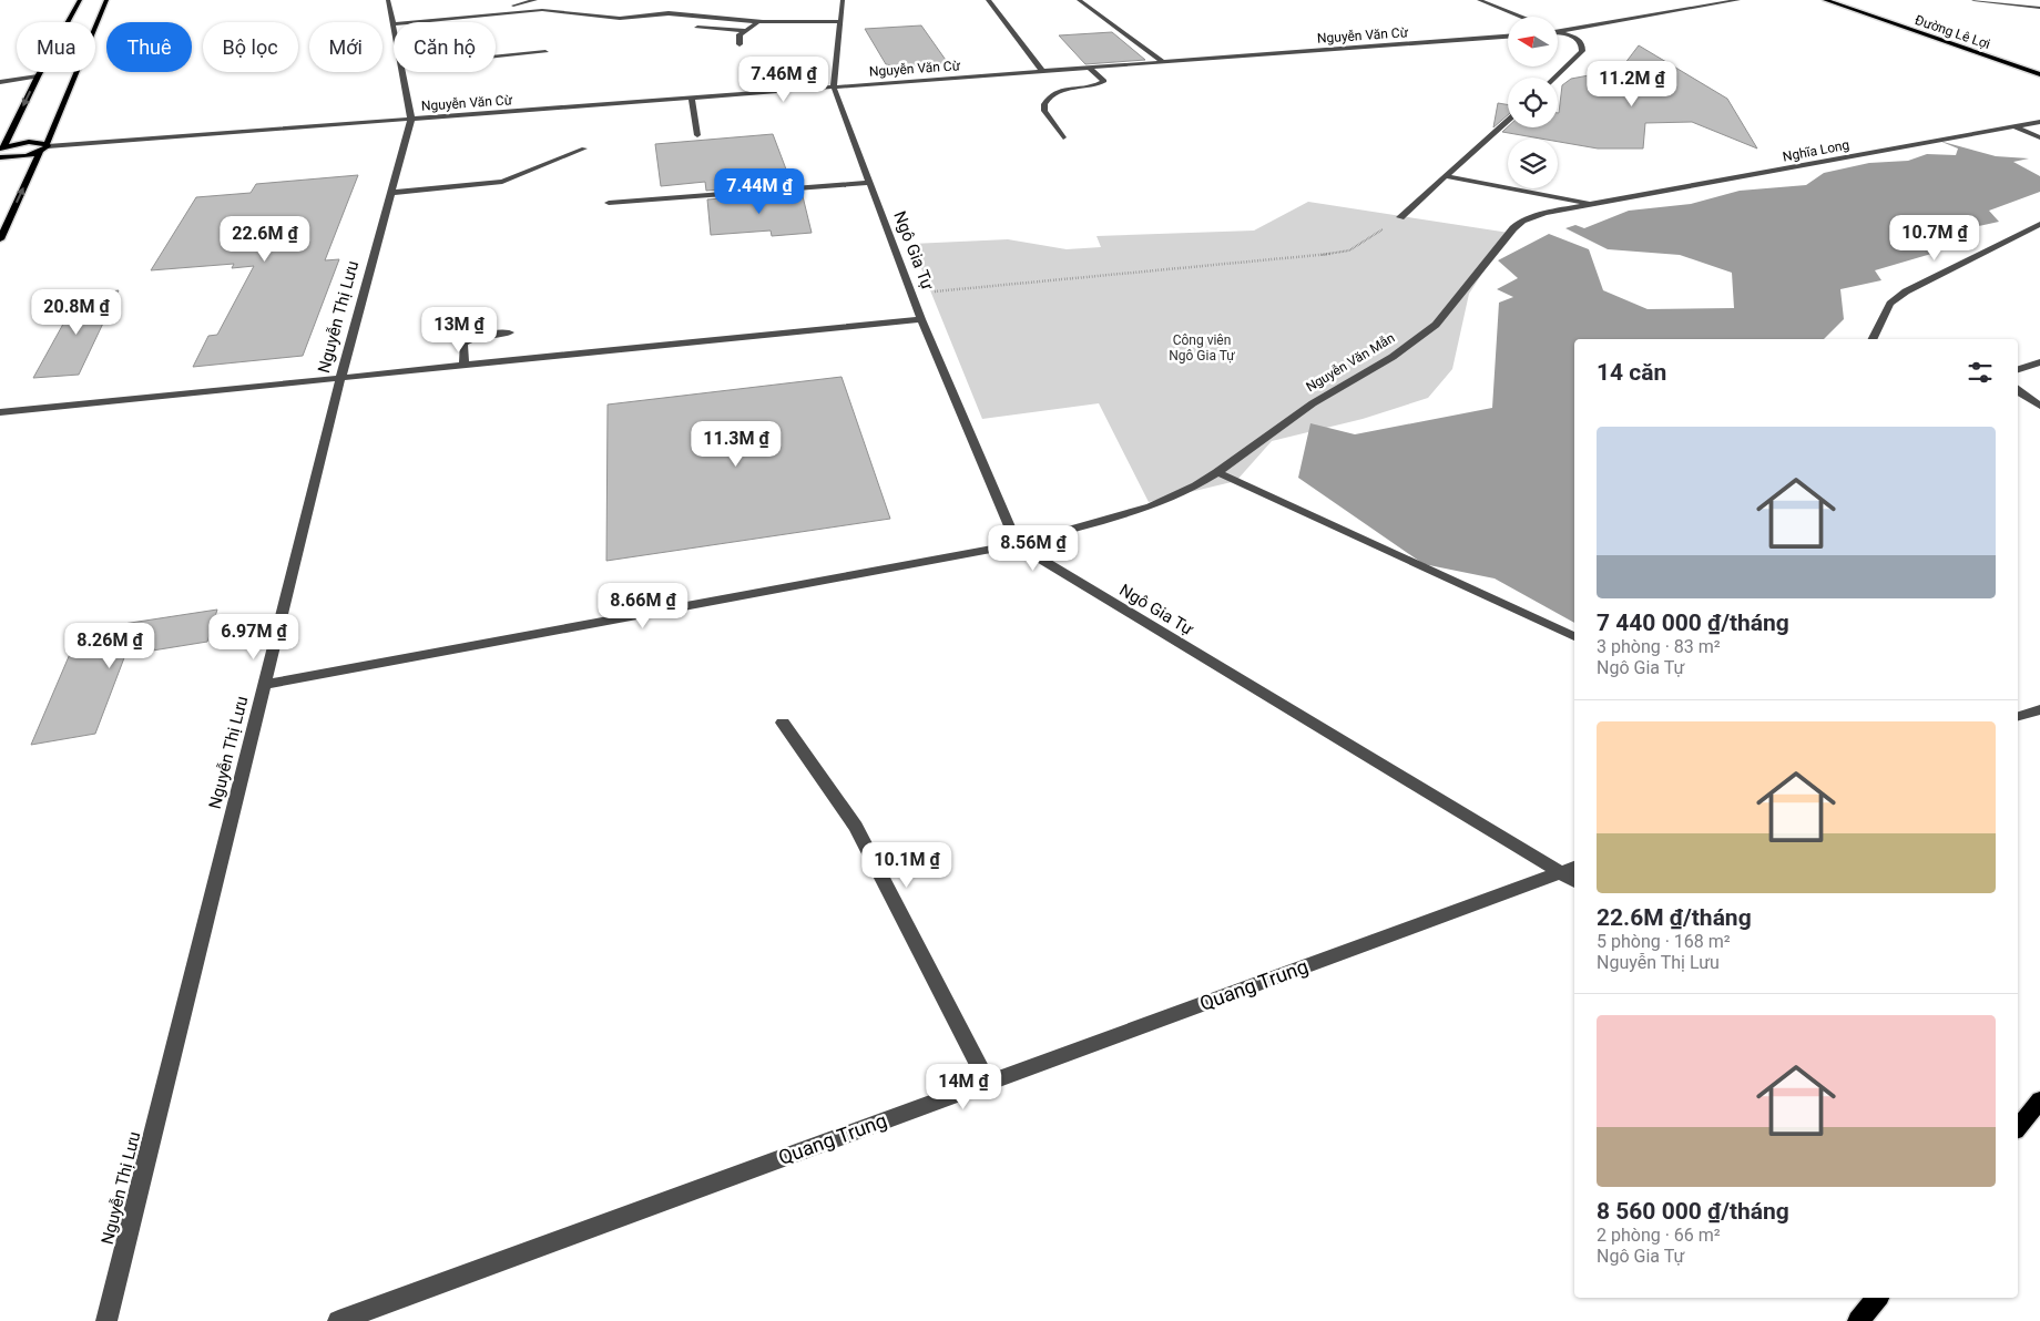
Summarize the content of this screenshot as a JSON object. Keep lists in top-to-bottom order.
{
  "streets": {
    "main road": ["Đường Lê Lợi"],
    "street": [
      "Nguyễn Văn Cừ",
      "Nghĩa Long",
      "Ngô Gia Tự",
      "Nguyễn Thị Lưu",
      "Nguyễn Văn Mẫn",
      "Quang Trung"
    ]
  },
  "crossings": [
    ["Nguyễn Văn Cừ", "Ngô Gia Tự"],
    ["Nguyễn Văn Cừ", "Nguyễn Thị Lưu"],
    ["Nghĩa Long", "Nguyễn Văn Mẫn"],
    ["Ngô Gia Tự", "Nguyễn Văn Mẫn"],
    ["Ngô Gia Tự", "Quang Trung"],
    ["Nguyễn Thị Lưu", "Nguyễn Văn Mẫn"]
  ],
  "parks": ["Công viên Ngô Gia Tự"],
  "north": "left",
  "page": {
    "chip": [
      "Mua",
      "Thuê",
      "Bộ lọc",
      "Mới",
      "Căn hộ"
    ],
    "price": [
      "7.46M ₫",
      "11.2M ₫",
      "7.44M ₫",
      "10.7M ₫",
      "22.6M ₫",
      "20.8M ₫",
      "13M ₫",
      "11.3M ₫",
      "8.56M ₫",
      "8.66M ₫",
      "6.97M ₫",
      "8.26M ₫",
      "10.1M ₫",
      "14M ₫"
    ],
    "heading": "14 căn",
    "list": [
      {
        "name": "7 440 000 ₫/tháng",
        "note": "3 phòng · 83 m² · Ngô Gia Tự"
      },
      {
        "name": "22.6M ₫/tháng",
        "note": "5 phòng · 168 m² · Nguyễn Thị Lưu"
      },
      {
        "name": "8 560 000 ₫/tháng",
        "note": "2 phòng · 66 m² · Ngô Gia Tự"
      }
    ]
  }
}
